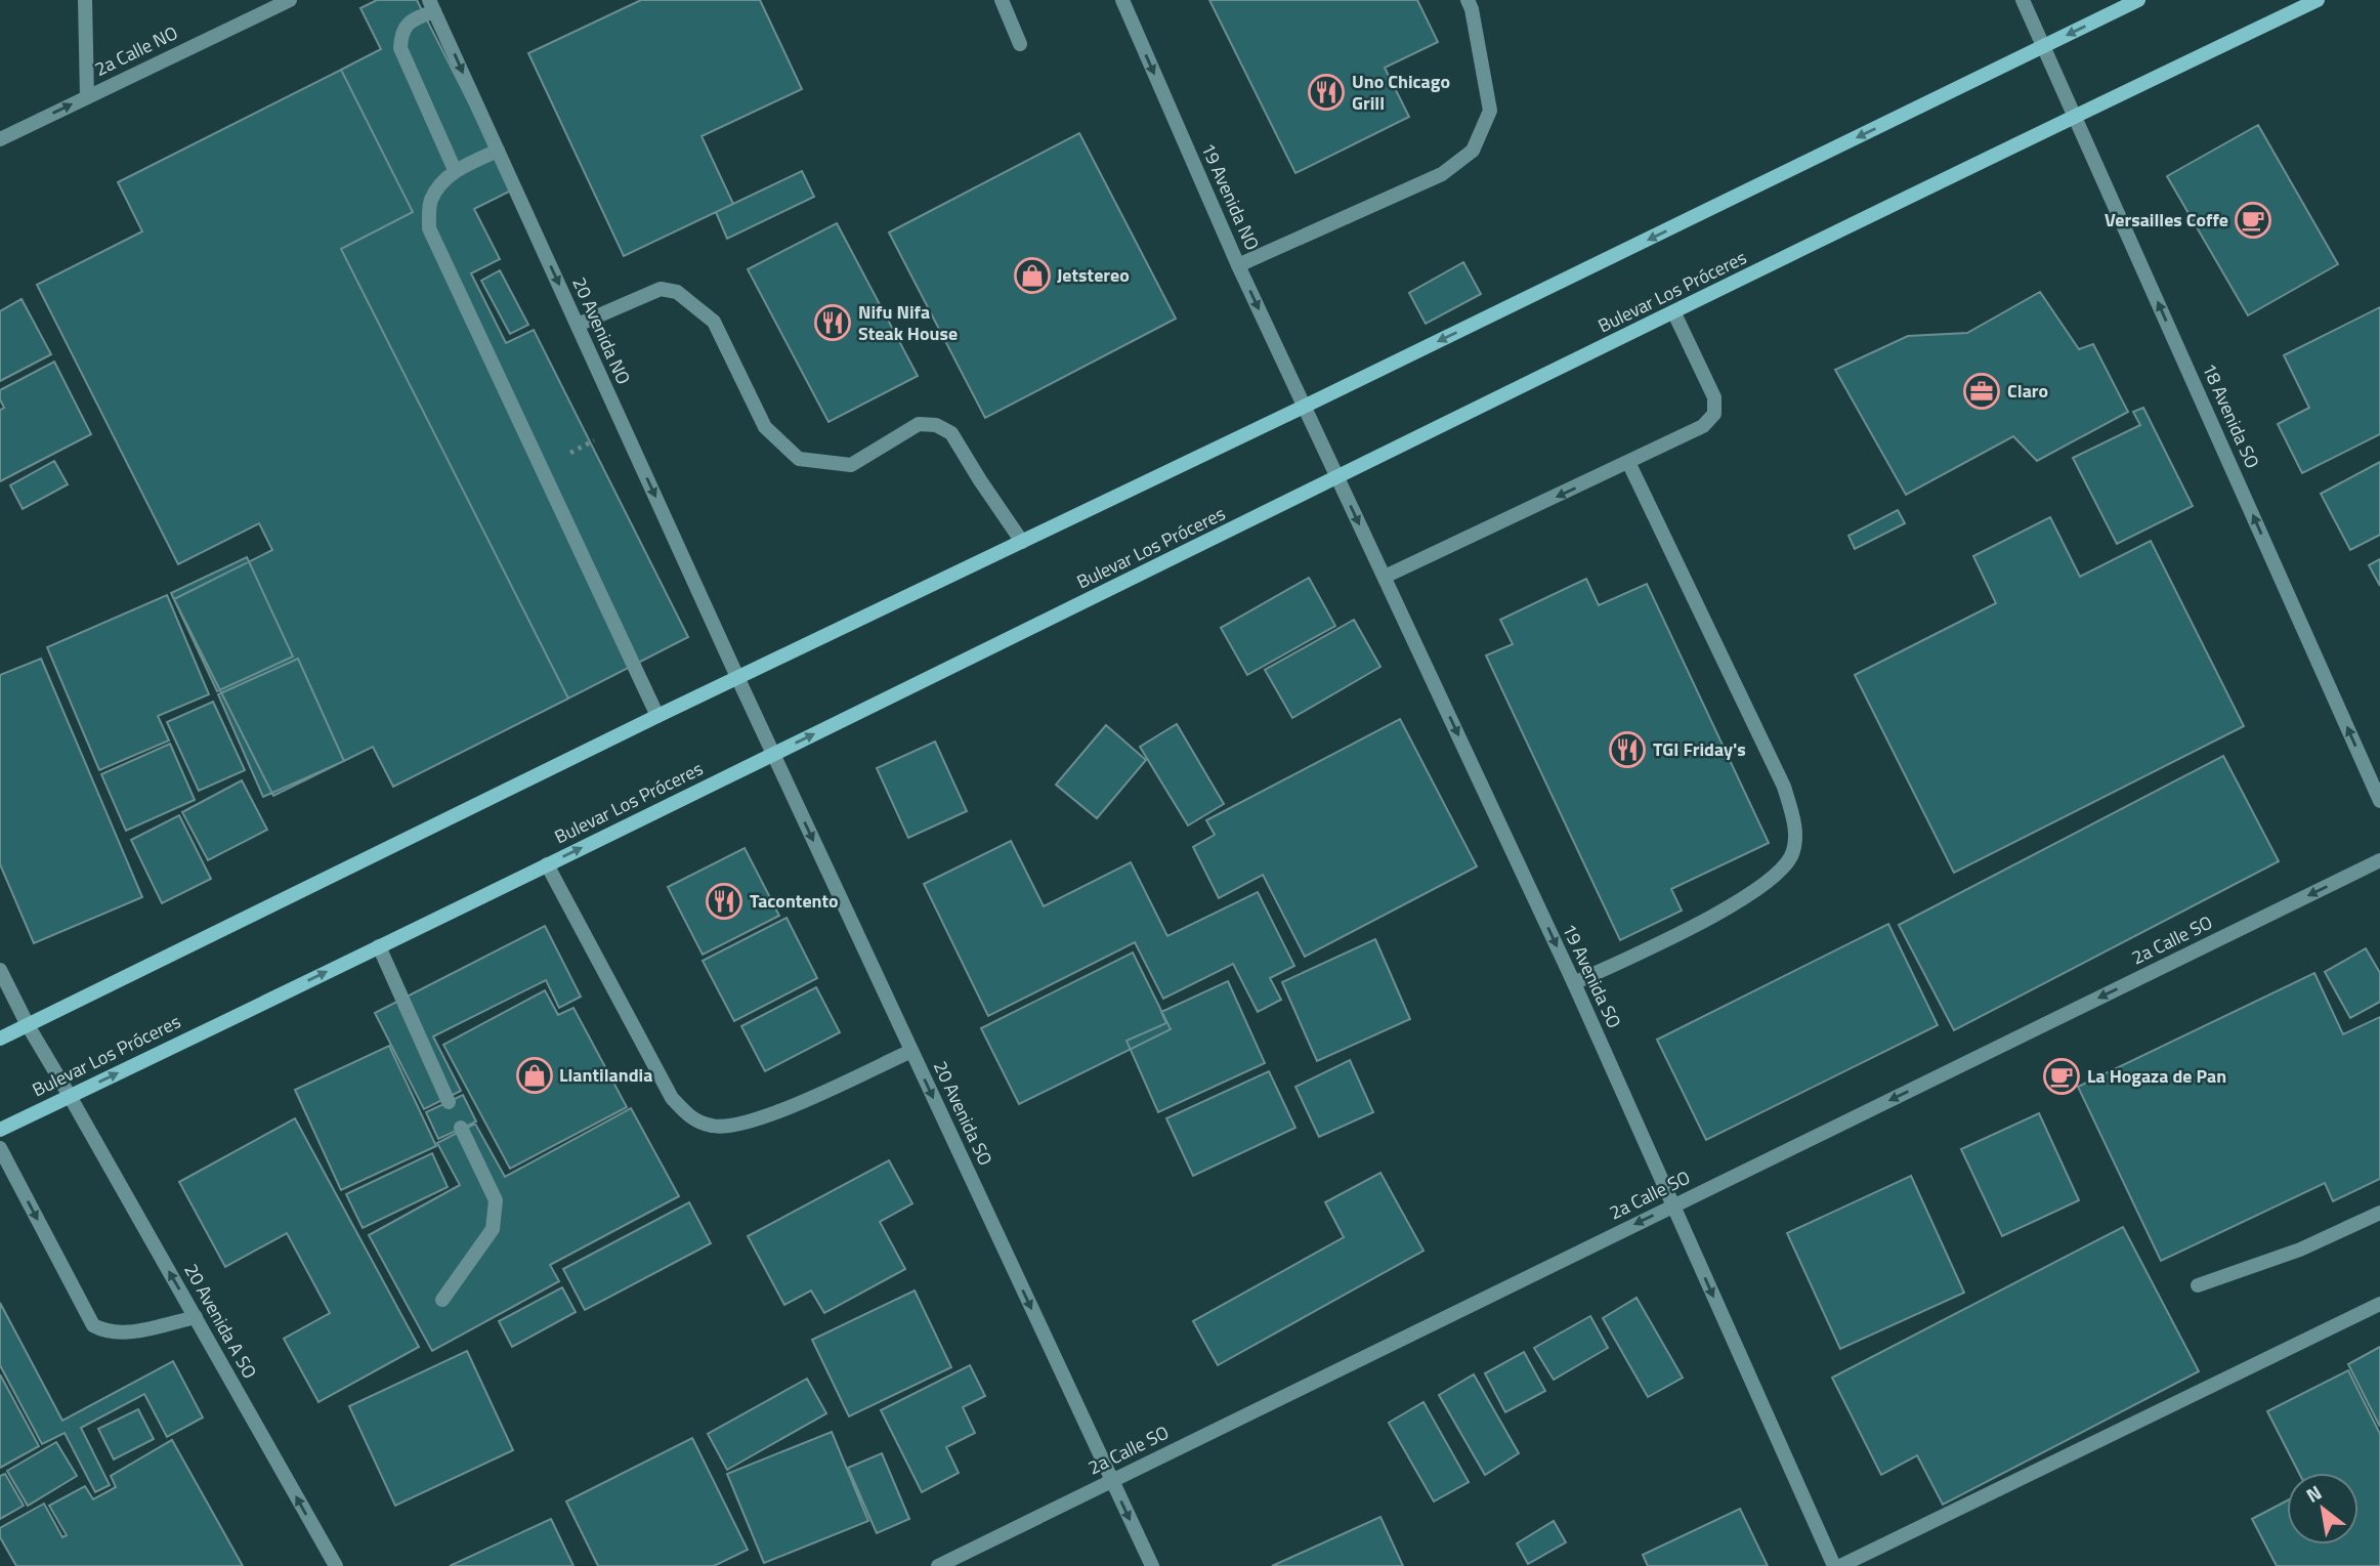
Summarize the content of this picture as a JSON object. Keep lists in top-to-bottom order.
{
  "streets": {
    "street": [
      "2a Calle NO",
      "19 Avenida NO",
      "Bulevar Los Próceres",
      "20 Avenida NO",
      "18 Avenida SO",
      "2a Calle SO",
      "19 Avenida SO",
      "20 Avenida SO",
      "20 Avenida A SO"
    ]
  },
  "crossings": [
    ["19 Avenida NO", "19 Avenida SO"],
    ["Bulevar Los Próceres", "18 Avenida SO"],
    ["Bulevar Los Próceres", "19 Avenida SO"],
    ["Bulevar Los Próceres", "20 Avenida SO"],
    ["Bulevar Los Próceres", "20 Avenida A SO"],
    ["20 Avenida NO", "20 Avenida SO"],
    ["2a Calle SO", "19 Avenida SO"],
    ["2a Calle SO", "20 Avenida SO"]
  ],
  "one_way": [
    "19 Avenida NO",
    "18 Avenida SO",
    "2a Calle SO",
    "19 Avenida SO",
    "20 Avenida SO",
    "20 Avenida A SO"
  ],
  "places": {
    "restaurant": [
      "Uno Chicago Grill",
      "Nifu Nifa Steak House",
      "TGI Friday's",
      "Tacontento"
    ],
    "cafe": ["Versailles Coffe", "La Hogaza de Pan"],
    "shop": ["Jetstereo", "Llantilandia"],
    "office": ["Claro"]
  },
  "north": "top left"
}
